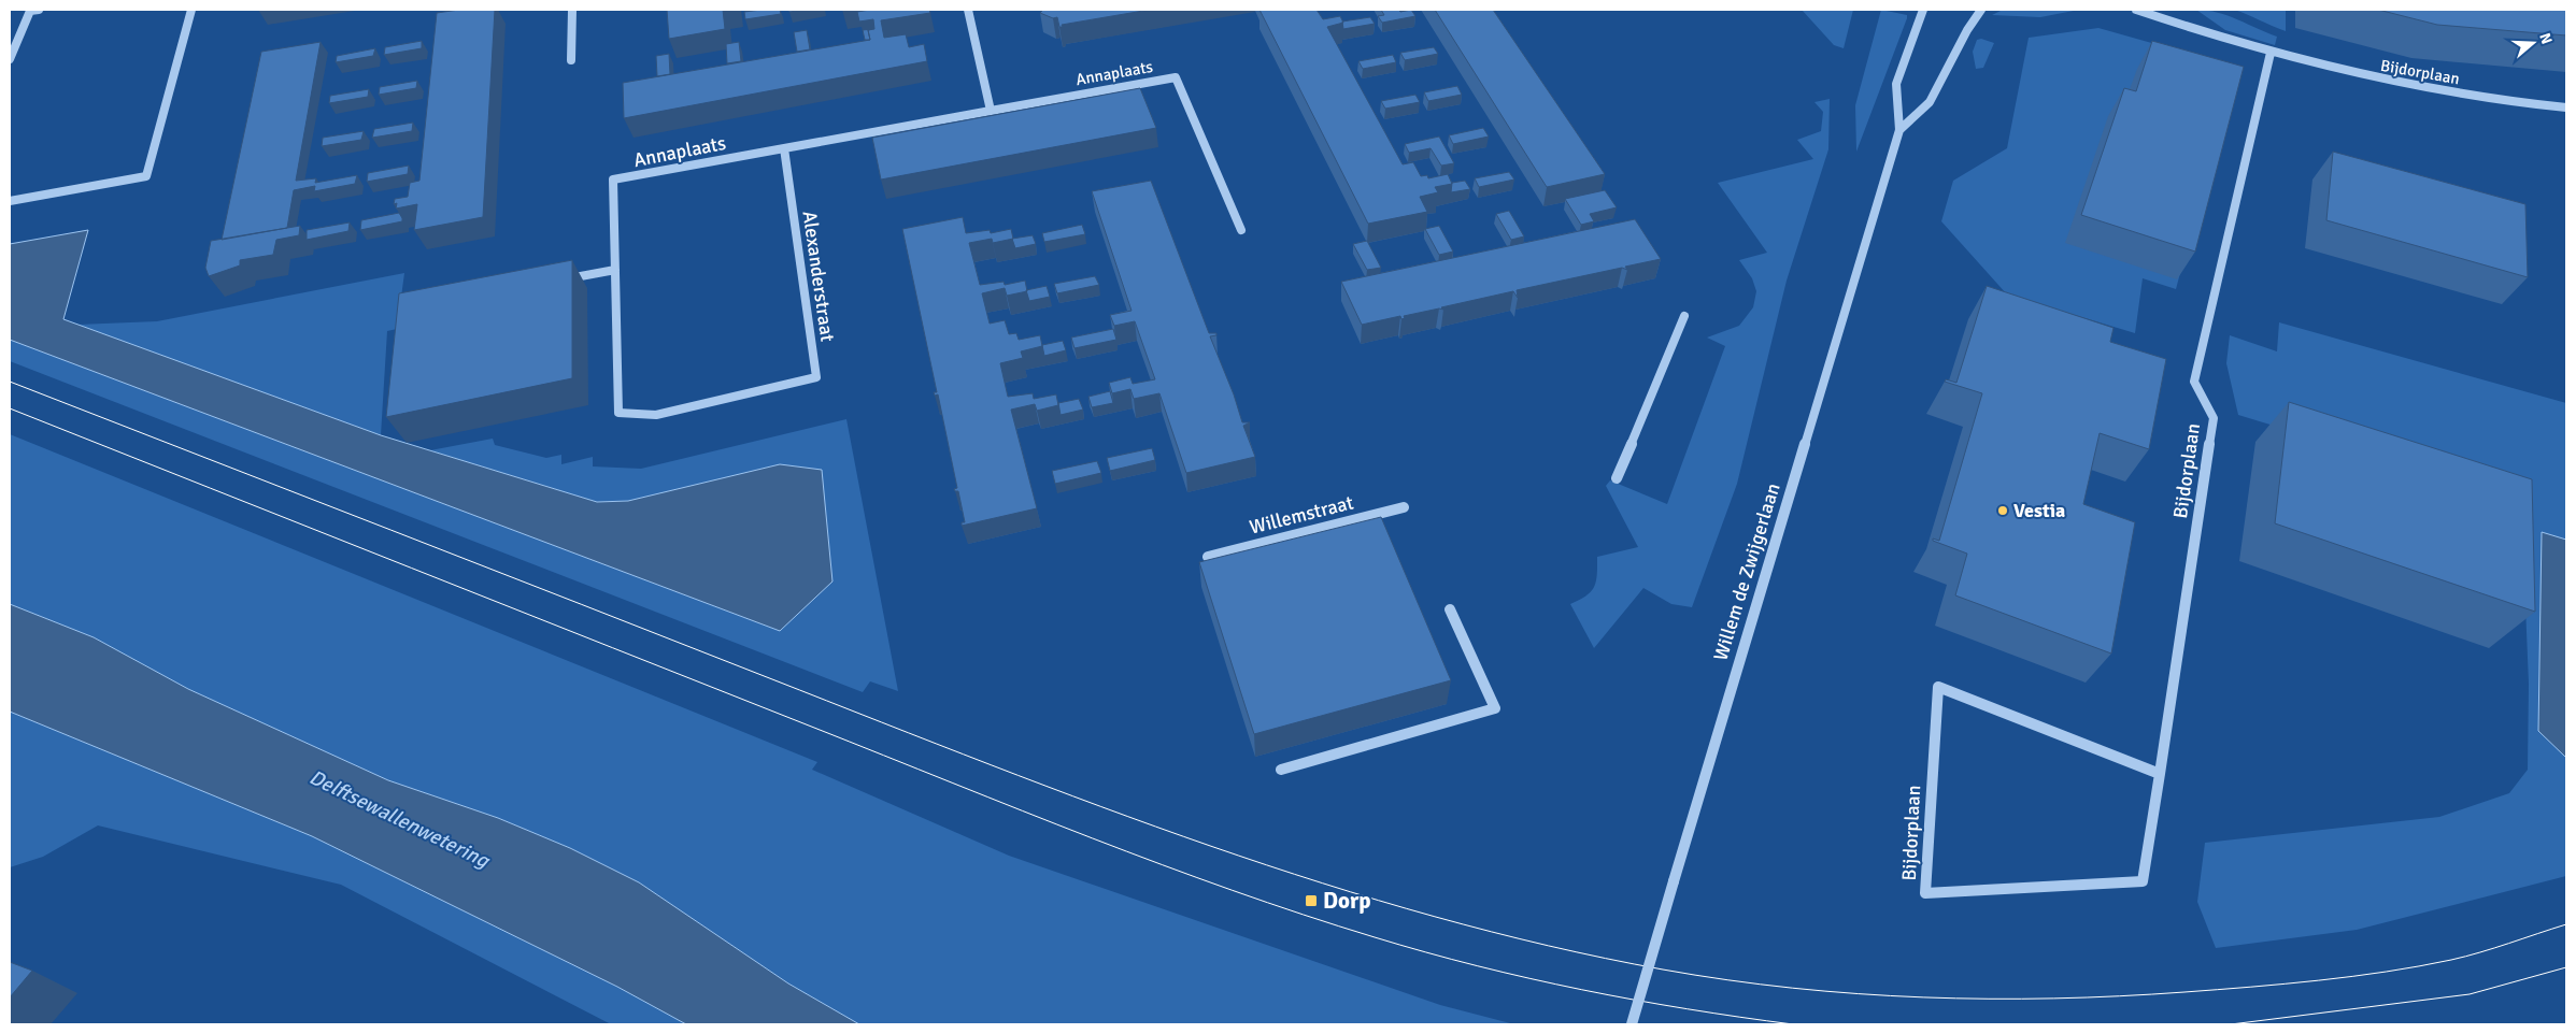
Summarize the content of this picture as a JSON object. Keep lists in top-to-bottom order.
{
  "streets": {
    "street": [
      "Bijdorplaan",
      "Annaplaats",
      "Alexanderstraat",
      "Willemstraat",
      "Willem de Zwijgerlaan"
    ]
  },
  "crossings": [
    ["Annaplaats", "Alexanderstraat"]
  ],
  "water": ["Delftsewallenwetering"],
  "places": {
    "other": ["Vestia"],
    "transit": ["Dorp"]
  },
  "north": "right"
}
